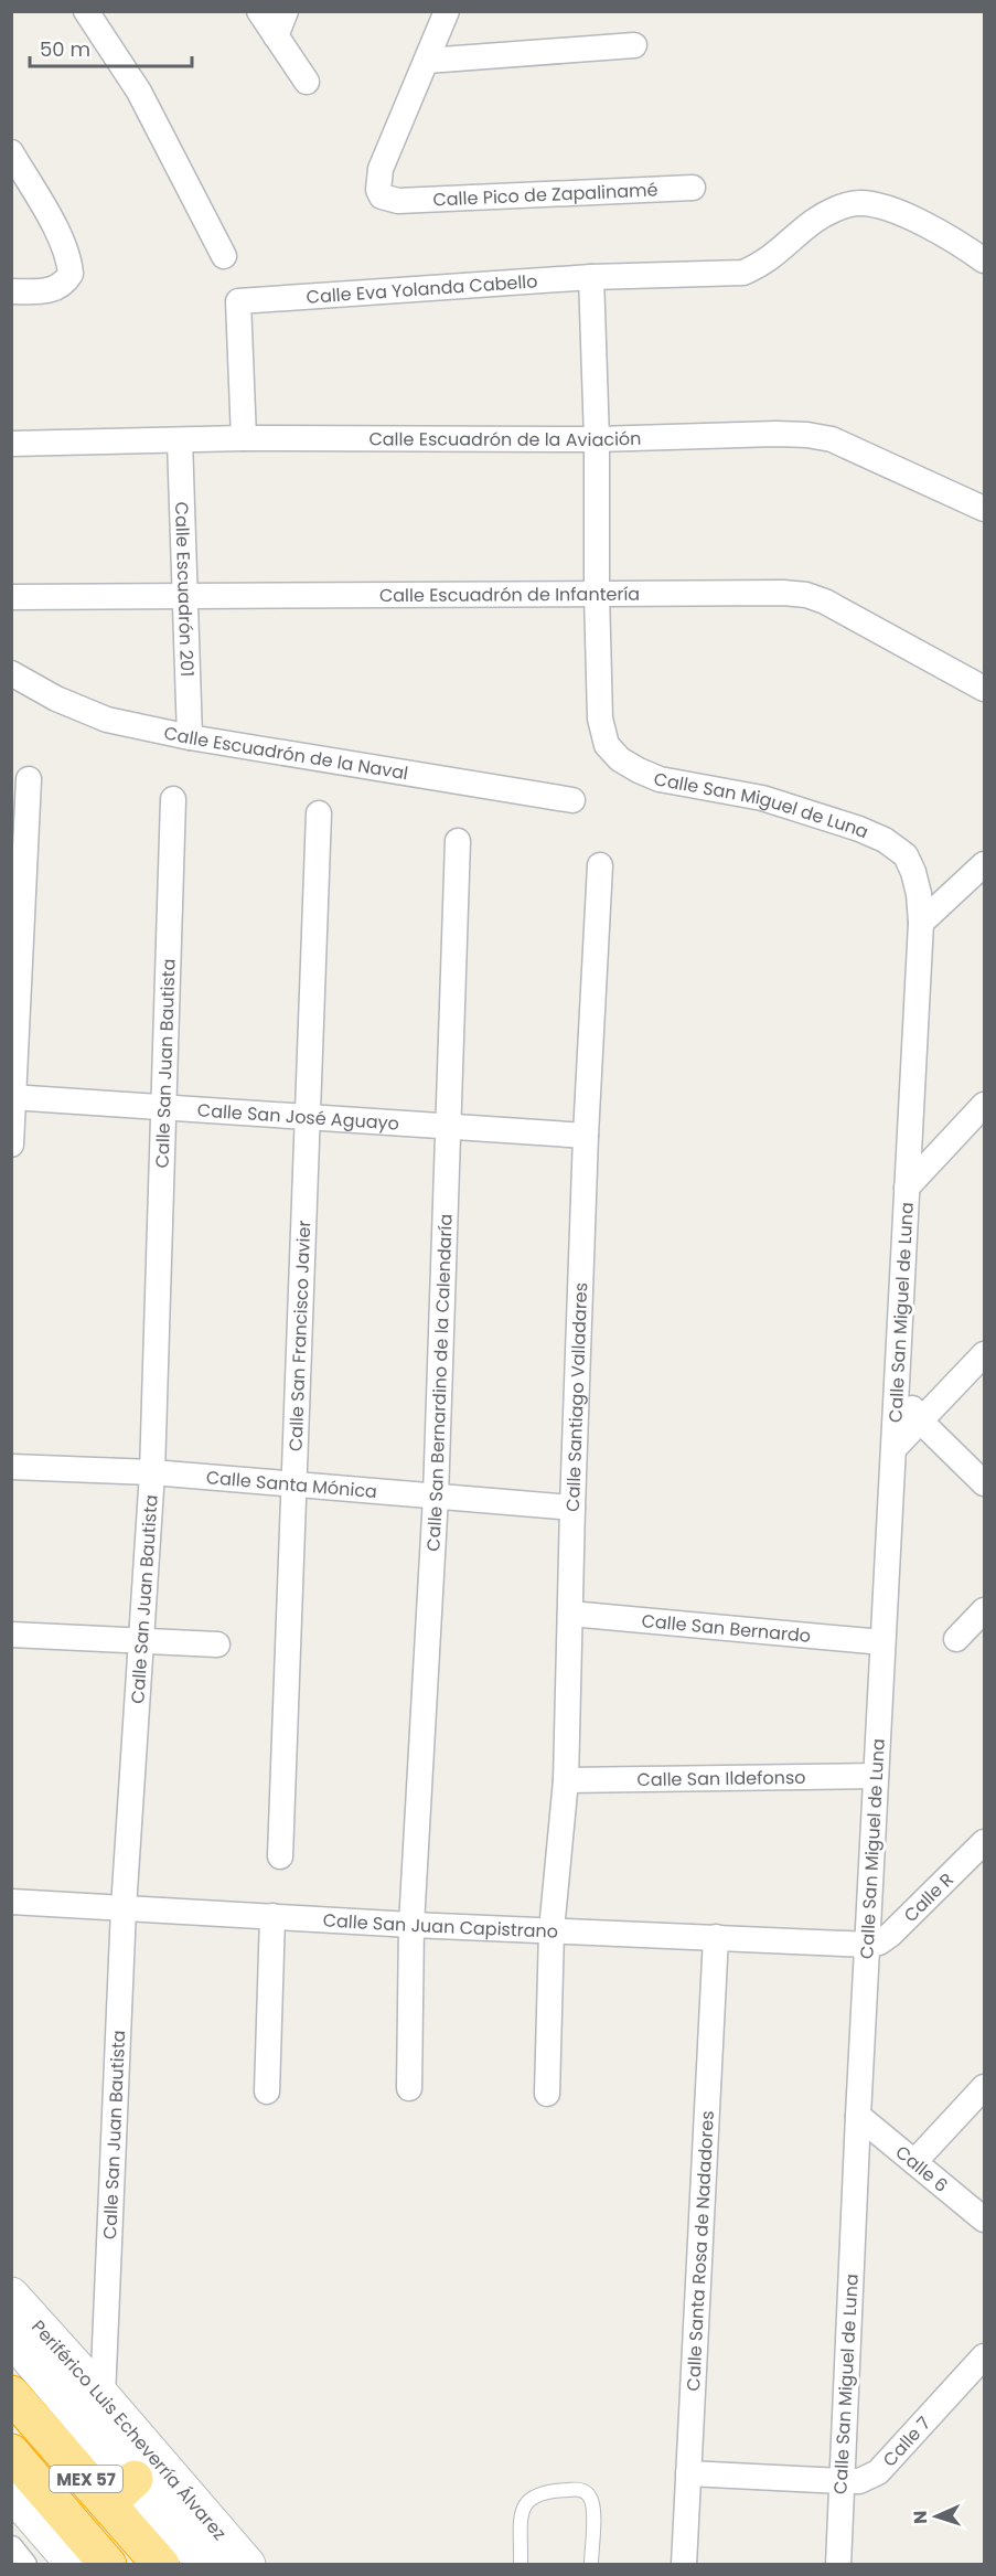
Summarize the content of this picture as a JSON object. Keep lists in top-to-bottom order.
{
  "streets": {
    "highway": ["MEX 57"],
    "main road": ["Periférico Luis Echeverría Álvarez"],
    "street": [
      "Calle Pico de Zapalinamé",
      "Calle Eva Yolanda Cabello",
      "Calle Escuadrón de la Aviación",
      "Calle Escuadrón 201",
      "Calle Escuadrón de Infantería",
      "Calle Escuadrón de la Naval",
      "Calle San Miguel de Luna",
      "Calle San Juan Bautista",
      "Calle San José Aguayo",
      "Calle San Francisco Javier",
      "Calle San Bernardino de la Calendaría",
      "Calle Santiago Valladares",
      "Calle Santa Mónica",
      "Calle San Bernardo",
      "Calle San Ildefonso",
      "Calle R",
      "Calle San Juan Capistrano",
      "Calle 6",
      "Calle Santa Rosa de Nadadores",
      "Calle 7"
    ]
  },
  "crossings": [
    ["Calle Eva Yolanda Cabello", "Calle Escuadrón de la Aviación"],
    ["Calle Eva Yolanda Cabello", "Calle San Miguel de Luna"],
    ["Calle Escuadrón de la Aviación", "Calle Escuadrón 201"],
    ["Calle Escuadrón de la Aviación", "Calle San Miguel de Luna"],
    ["Calle Escuadrón 201", "Calle Escuadrón de Infantería"],
    ["Calle Escuadrón 201", "Calle Escuadrón de la Naval"],
    ["Calle Escuadrón de Infantería", "Calle San Miguel de Luna"],
    ["Calle San Miguel de Luna", "Calle San Bernardo"],
    ["Calle San Miguel de Luna", "Calle San Ildefonso"],
    ["Calle San Miguel de Luna", "Calle R"],
    ["Calle San Miguel de Luna", "Calle San Juan Capistrano"],
    ["Calle San Miguel de Luna", "Calle 6"],
    ["Calle San Miguel de Luna", "Calle 7"],
    ["Calle San Juan Bautista", "Calle San José Aguayo"],
    ["Calle San Juan Bautista", "Calle Santa Mónica"],
    ["Calle San Juan Bautista", "Calle San Juan Capistrano"],
    ["Calle San Juan Bautista", "Periférico Luis Echeverría Álvarez"],
    ["Calle San José Aguayo", "Calle San Francisco Javier"],
    ["Calle San José Aguayo", "Calle San Bernardino de la Calendaría"],
    ["Calle San José Aguayo", "Calle Santiago Valladares"],
    ["Calle San Francisco Javier", "Calle Santa Mónica"],
    ["Calle San Bernardino de la Calendaría", "Calle Santa Mónica"],
    ["Calle San Bernardino de la Calendaría", "Calle San Juan Capistrano"],
    ["Calle Santiago Valladares", "Calle Santa Mónica"],
    ["Calle Santiago Valladares", "Calle San Bernardo"],
    ["Calle Santiago Valladares", "Calle San Ildefonso"],
    ["Calle Santiago Valladares", "Calle San Juan Capistrano"],
    ["Calle R", "Calle San Juan Capistrano"],
    ["Calle San Juan Capistrano", "Calle Santa Rosa de Nadadores"],
    ["Calle Santa Rosa de Nadadores", "Calle 7"]
  ],
  "scale_bar": "50 m",
  "north": "left"
}
